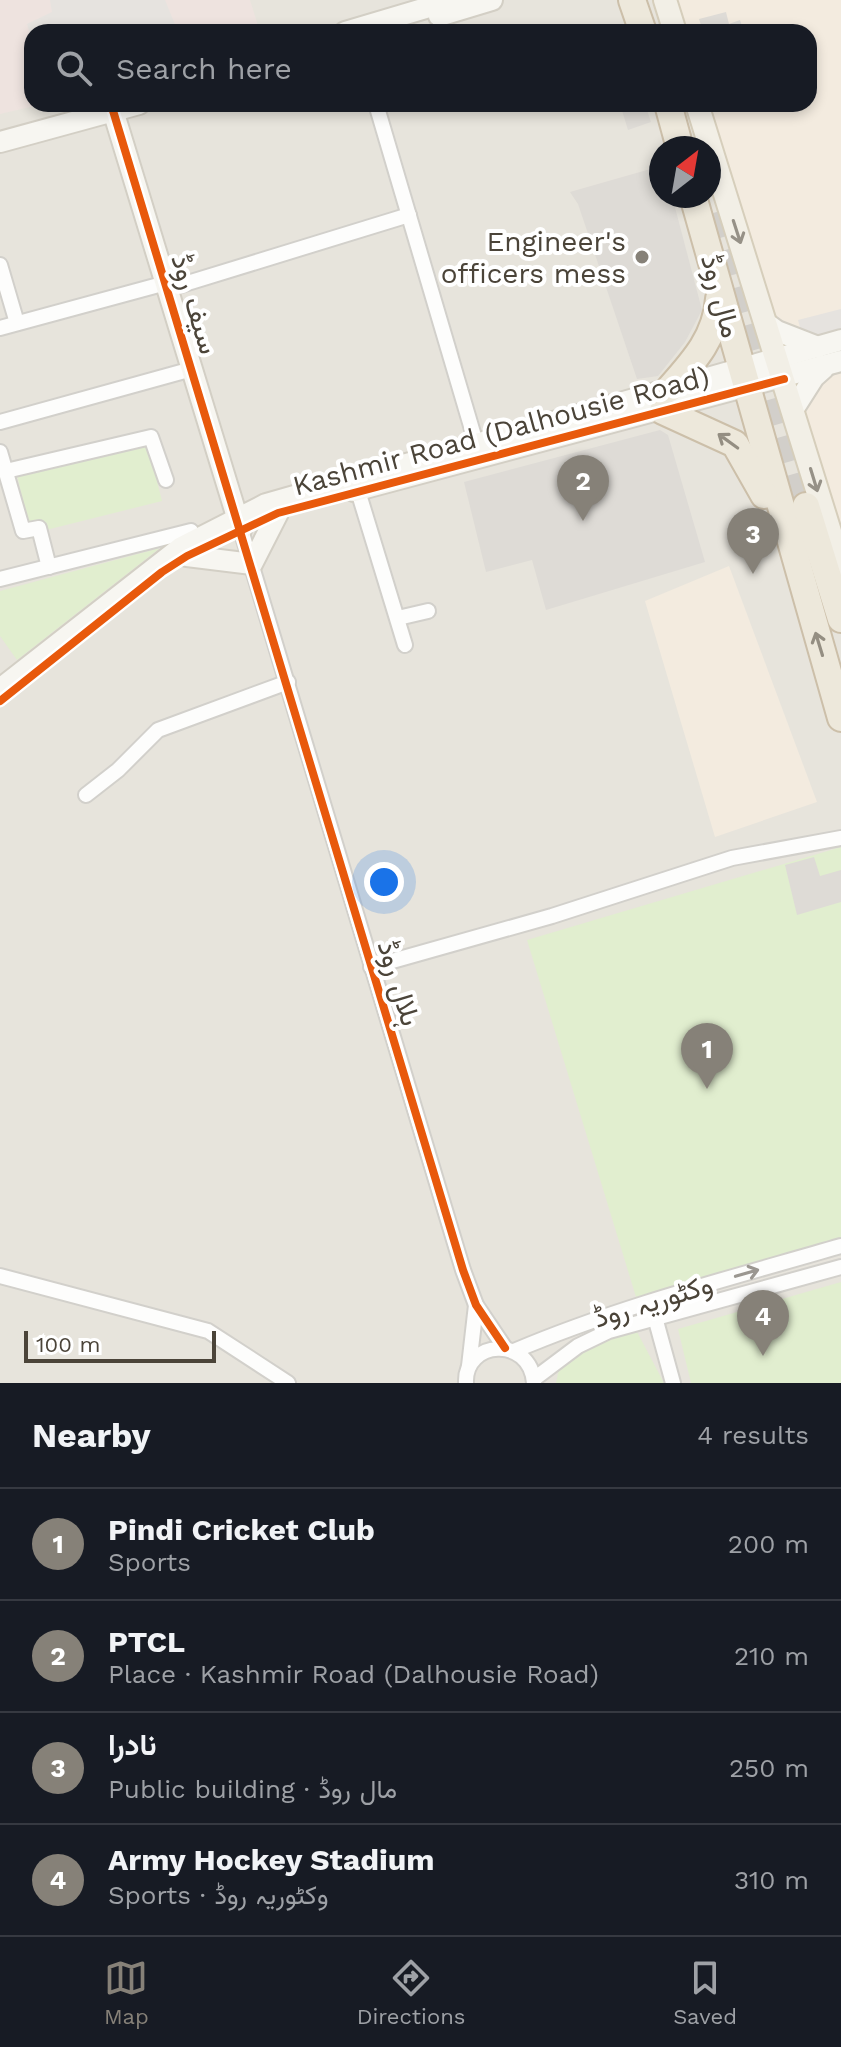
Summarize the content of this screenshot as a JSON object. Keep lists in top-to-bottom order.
{
  "streets": {
    "highway": ["مال روڈ"],
    "street": [
      "سیف روڈ",
      "Kashmir Road (Dalhousie Road)",
      "ہلال روڈ",
      "وکٹوریہ روڈ"
    ]
  },
  "crossings": [
    ["مال روڈ", "Kashmir Road (Dalhousie Road)"],
    ["سیف روڈ", "Kashmir Road (Dalhousie Road)"],
    ["سیف روڈ", "ہلال روڈ"],
    ["Kashmir Road (Dalhousie Road)", "ہلال روڈ"],
    ["ہلال روڈ", "وکٹوریہ روڈ"]
  ],
  "places": ["Engineer's officers mess"],
  "scale_bar": "100 m",
  "north": "top right",
  "page": {
    "search": "Search here",
    "pins": [
      "2",
      "3",
      "1",
      "4"
    ],
    "scale": "100 m",
    "heading": ["Nearby", "4 results"],
    "list": [
      {
        "mark": "1",
        "name": "Pindi Cricket Club",
        "note": "Sports",
        "value": "200 m"
      },
      {
        "mark": "2",
        "name": "PTCL",
        "note": "Place · Kashmir Road (Dalhousie Road)",
        "value": "210 m"
      },
      {
        "mark": "3",
        "name": "نادرا",
        "note": "Public building · مال روڈ",
        "value": "250 m"
      },
      {
        "mark": "4",
        "name": "Army Hockey Stadium",
        "note": "Sports · وکٹوریہ روڈ",
        "value": "310 m"
      }
    ],
    "nav": ["Map", "Directions", "Saved"]
  }
}
